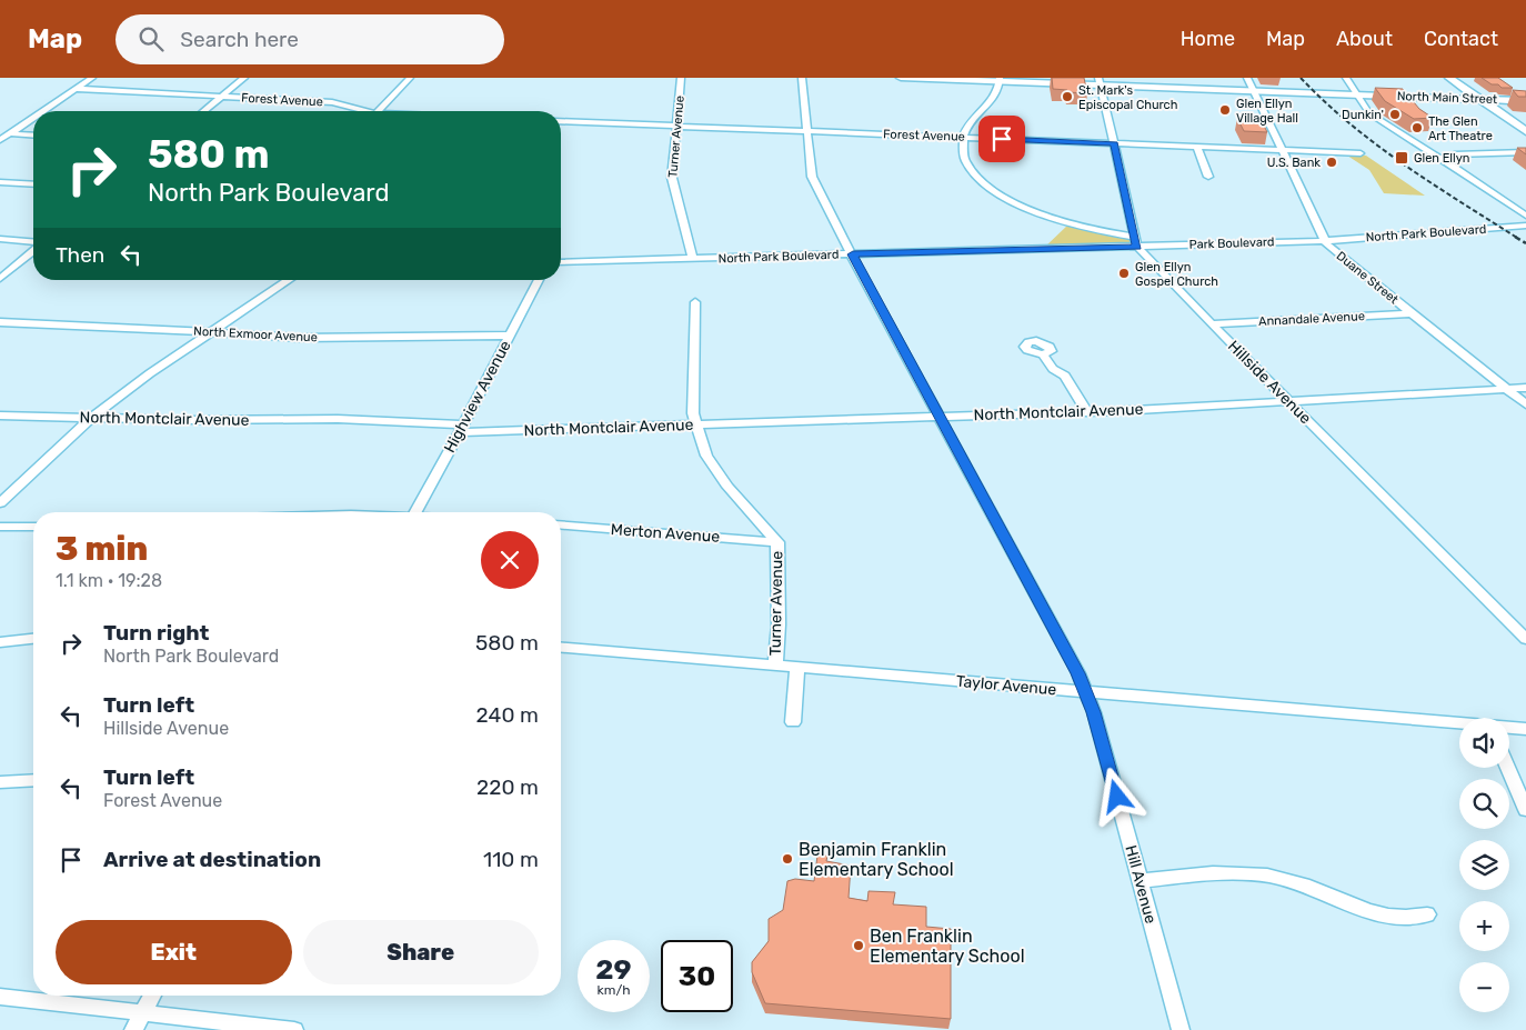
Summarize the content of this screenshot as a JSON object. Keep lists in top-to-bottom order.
{
  "streets": {
    "street": [
      "North Main Street",
      "Forest Avenue",
      "Turner Avenue",
      "North Park Boulevard",
      "Park Boulevard",
      "Duane Street",
      "Annandale Avenue",
      "North Exmoor Avenue",
      "Hillside Avenue",
      "Highview Avenue",
      "North Montclair Avenue",
      "Merton Avenue",
      "Taylor Avenue",
      "Hill Avenue"
    ]
  },
  "crossings": [
    ["Forest Avenue", "Turner Avenue"],
    ["Forest Avenue", "Duane Street"],
    ["Forest Avenue", "Hill Avenue"],
    ["Turner Avenue", "North Park Boulevard"],
    ["Turner Avenue", "North Montclair Avenue"],
    ["Turner Avenue", "Merton Avenue"],
    ["Turner Avenue", "Taylor Avenue"],
    ["North Park Boulevard", "Park Boulevard"],
    ["North Park Boulevard", "Duane Street"],
    ["North Park Boulevard", "Hillside Avenue"],
    ["North Park Boulevard", "Hill Avenue"],
    ["Park Boulevard", "Duane Street"],
    ["Park Boulevard", "Hillside Avenue"],
    ["Duane Street", "Annandale Avenue"],
    ["Duane Street", "North Montclair Avenue"],
    ["Annandale Avenue", "Hillside Avenue"],
    ["North Exmoor Avenue", "Highview Avenue"],
    ["Hillside Avenue", "North Montclair Avenue"],
    ["Highview Avenue", "North Montclair Avenue"],
    ["North Montclair Avenue", "Hill Avenue"],
    ["Taylor Avenue", "Hill Avenue"]
  ],
  "places": {
    "other": [
      "St. Mark's Episcopal Church",
      "Glen Ellyn Village Hall",
      "Dunkin'",
      "The Glen Art Theatre",
      "U.S. Bank",
      "Glen Ellyn Gospel Church",
      "Benjamin Franklin Elementary School",
      "Ben Franklin Elementary School"
    ],
    "transit": ["Glen Ellyn"]
  },
  "page": {
    "header": "Map",
    "search": "Search here",
    "nav": [
      "Home",
      "Map",
      "About",
      "Contact"
    ],
    "turn": ["580 m", "North Park Boulevard"],
    "then": "Then",
    "heading": ["3 min", "1.1 km · 19:28"],
    "list": [
      {
        "name": "Turn right",
        "note": "North Park Boulevard",
        "value": "580 m"
      },
      {
        "name": "Turn left",
        "note": "Hillside Avenue",
        "value": "240 m"
      },
      {
        "name": "Turn left",
        "note": "Forest Avenue",
        "value": "220 m"
      },
      {
        "name": "Arrive at destination",
        "value": "110 m"
      }
    ],
    "map_buttons": ["+", "−"],
    "buttons": ["Exit", "Share"],
    "speed": "29 km/h",
    "limit": "30"
  }
}
